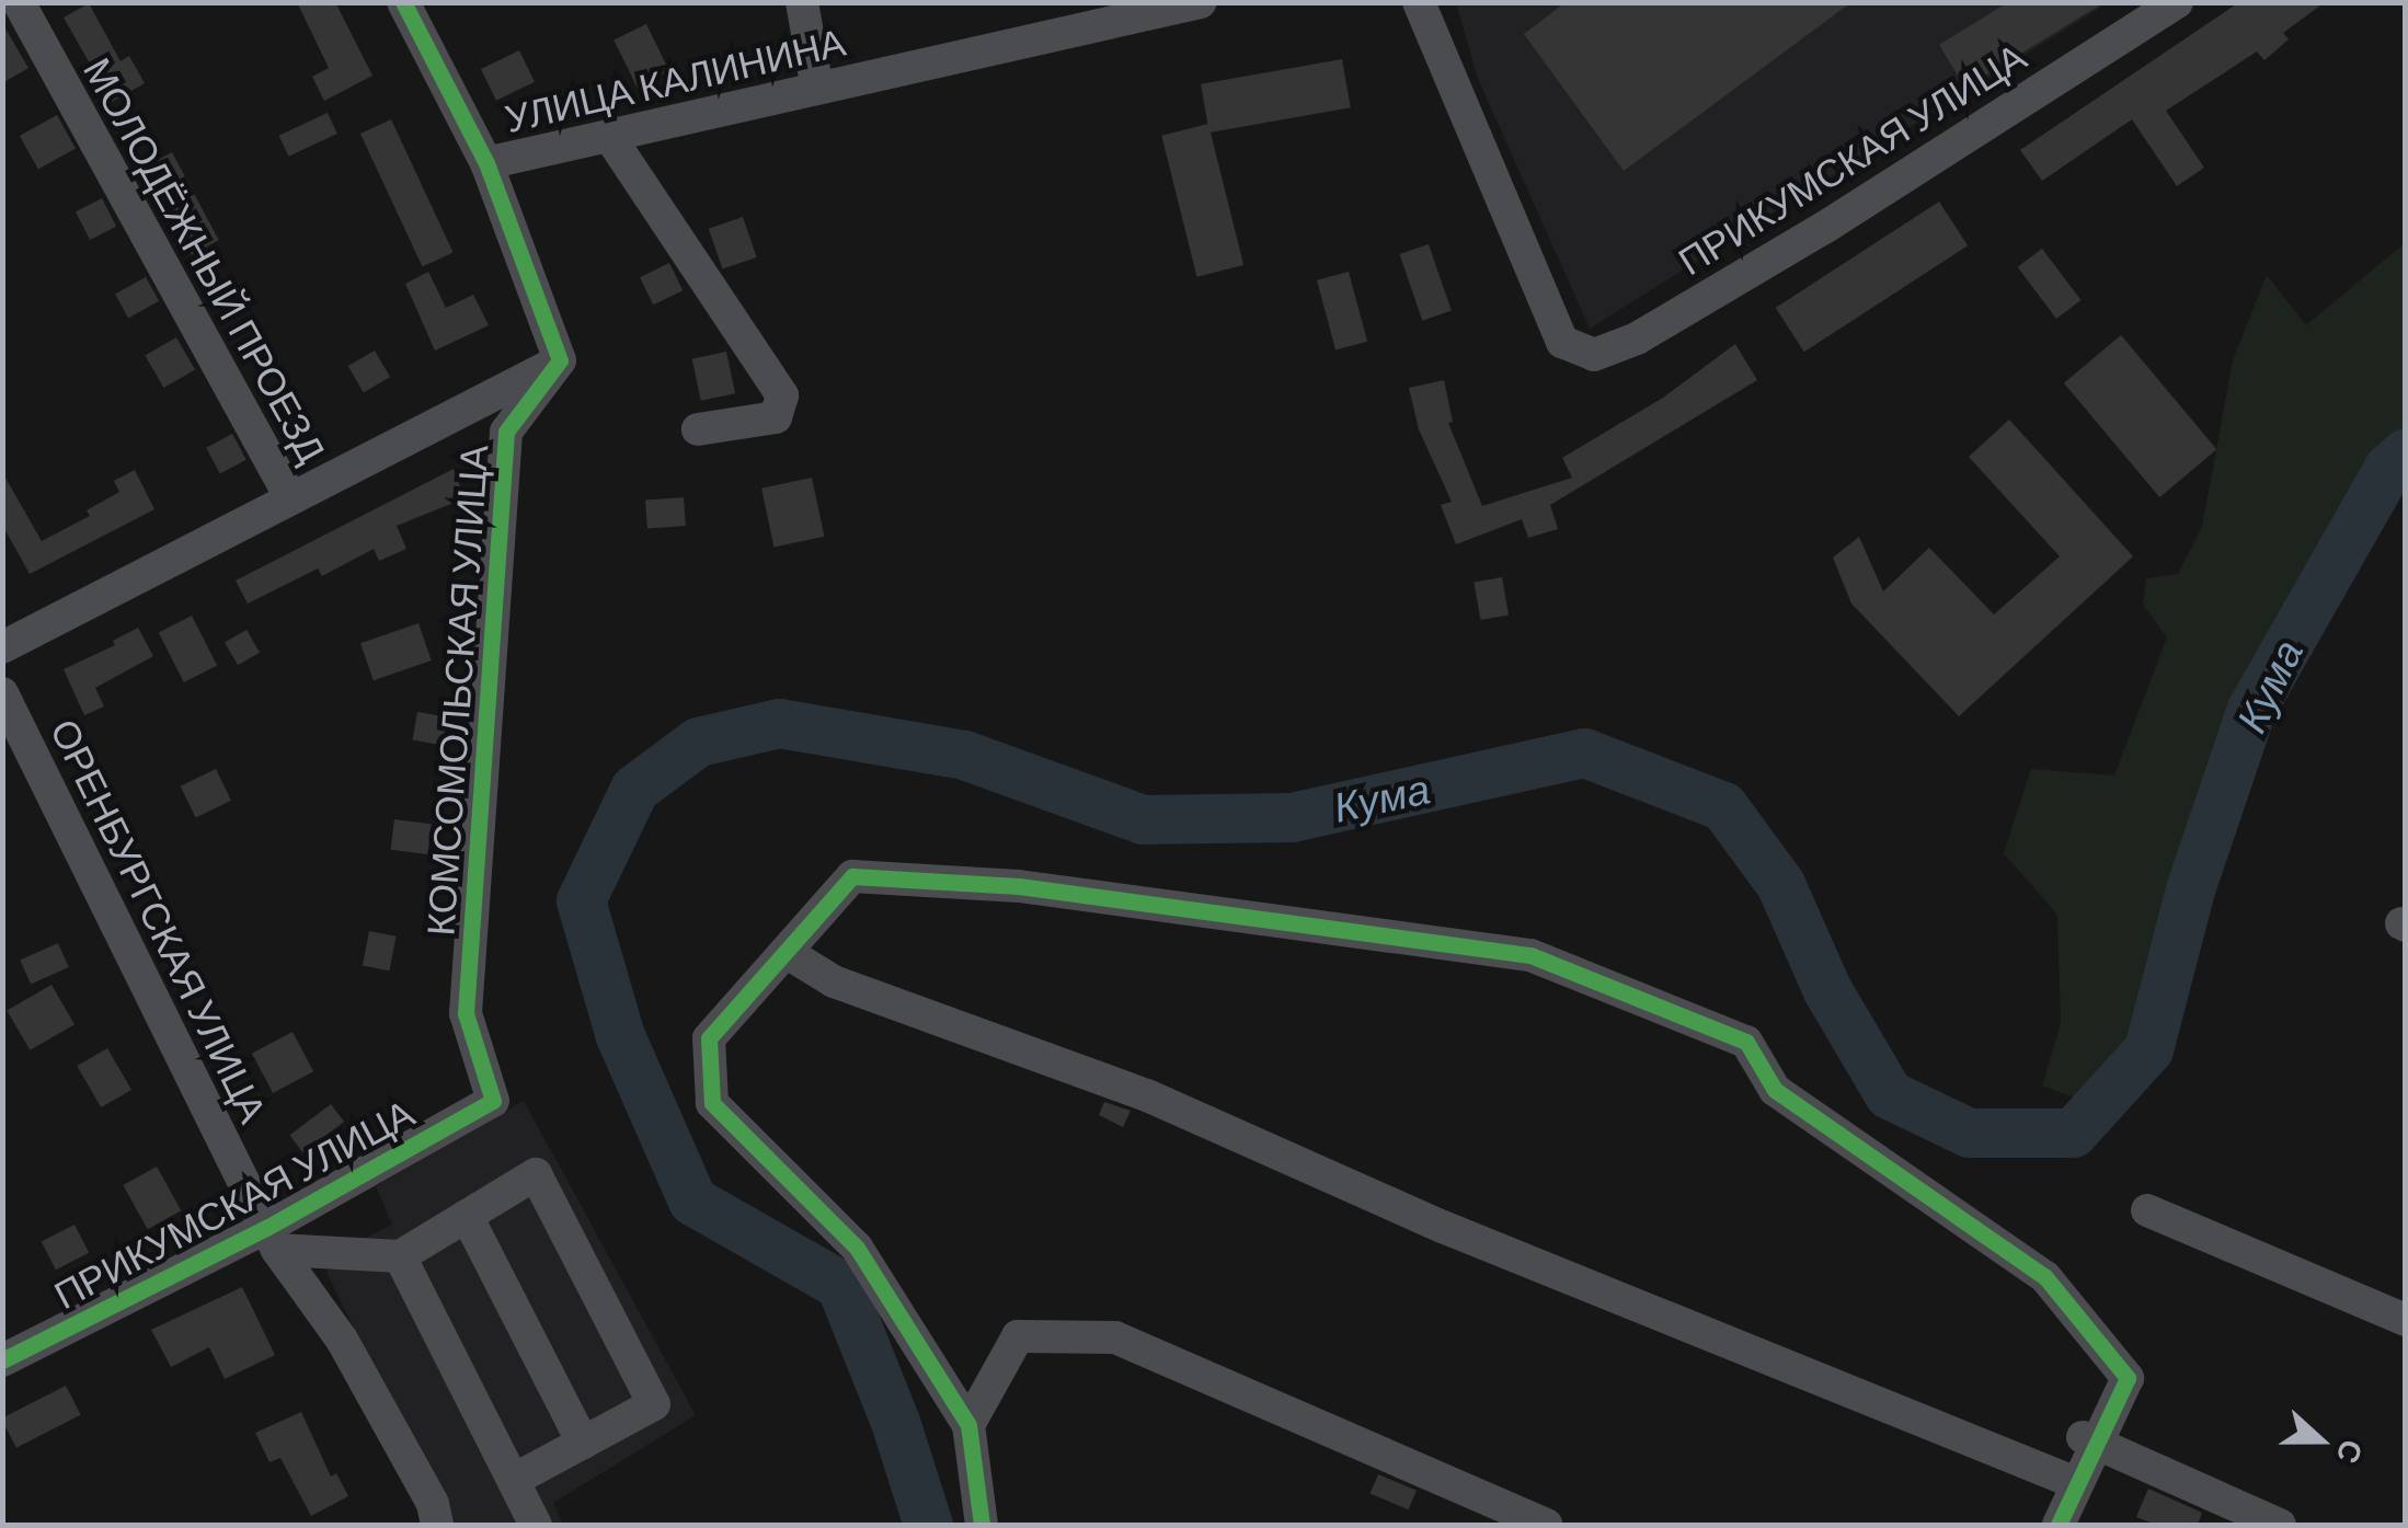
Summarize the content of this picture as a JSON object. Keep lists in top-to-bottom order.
{
  "streets": {
    "street": [
      "УЛИЦА КАЛИНИНА",
      "ПРИКУМСКАЯ УЛИЦА",
      "МОЛОДЁЖНЫЙ ПРОЕЗД",
      "КОМСОМОЛЬСКАЯ УЛИЦА",
      "ОРЕНБУРГСКАЯ УЛИЦА"
    ]
  },
  "crossings": [
    ["ПРИКУМСКАЯ УЛИЦА", "КОМСОМОЛЬСКАЯ УЛИЦА"],
    ["ПРИКУМСКАЯ УЛИЦА", "ОРЕНБУРГСКАЯ УЛИЦА"]
  ],
  "water": ["Кума"],
  "north": "right"
}
